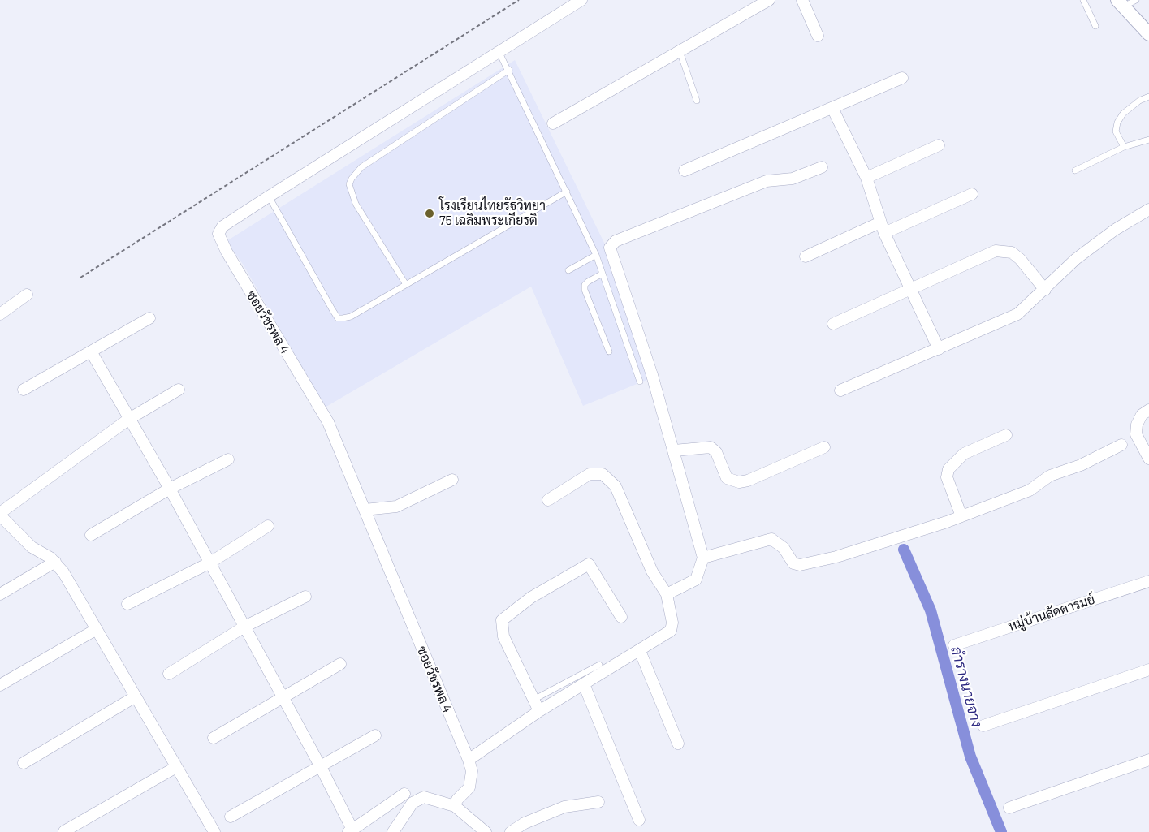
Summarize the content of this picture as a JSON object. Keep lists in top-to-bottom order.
{
  "streets": {
    "street": ["ซอยวัชรพล 4", "หมู่บ้านลัดดารมย์"]
  },
  "water": ["ลำรางนายจาง"],
  "places": ["โรงเรียนไทยรัฐวิทยา 75 เฉลิมพระเกียรติ"]
}
